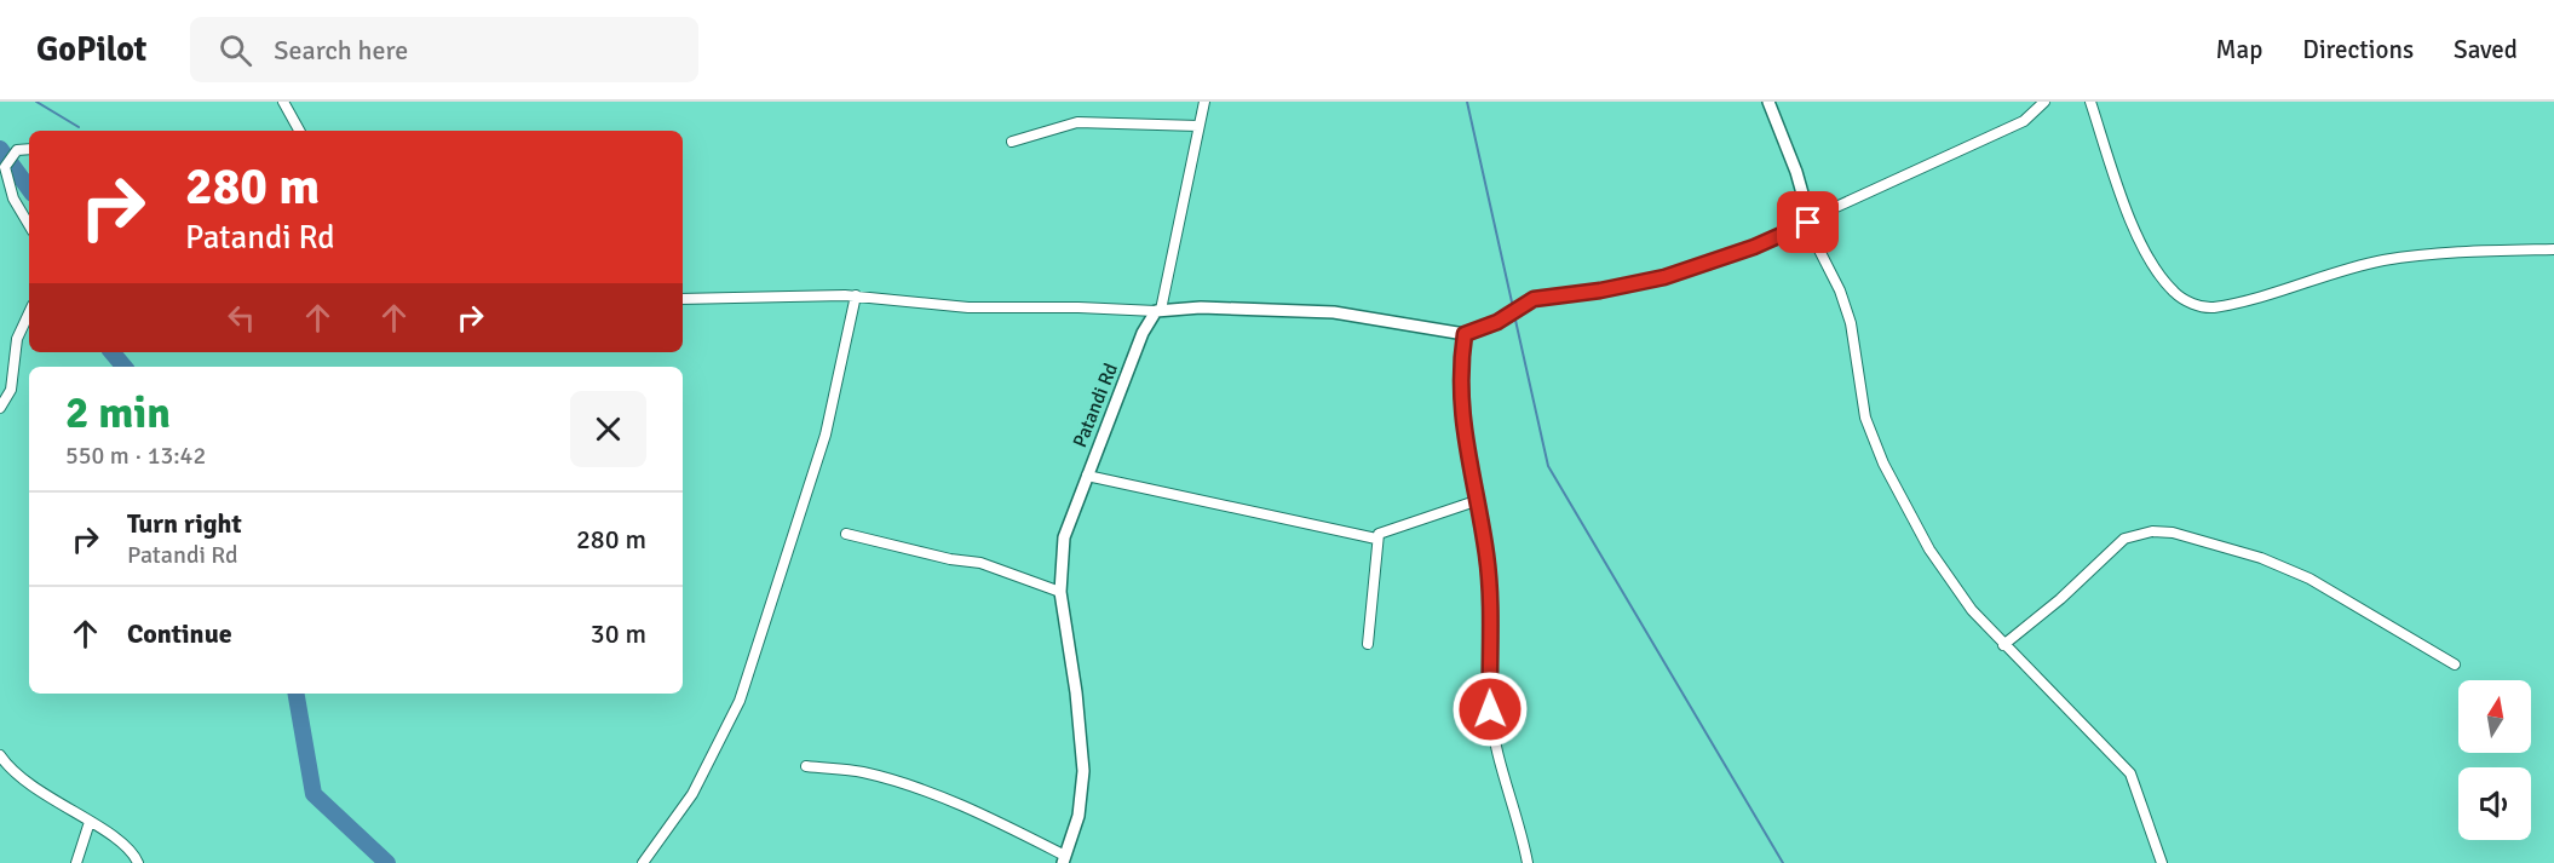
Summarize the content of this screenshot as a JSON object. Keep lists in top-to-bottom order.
{
  "streets": {
    "street": ["Patandi Rd"]
  },
  "north": "top",
  "page": {
    "header": "GoPilot",
    "search": "Search here",
    "nav": ["Map", "Directions", "Saved"],
    "turn": ["280 m", "Patandi Rd"],
    "heading": ["2 min", "550 m · 13:42"],
    "list": [
      {
        "name": "Turn right",
        "note": "Patandi Rd",
        "value": "280 m"
      },
      {
        "name": "Continue",
        "value": "30 m"
      }
    ]
  }
}
